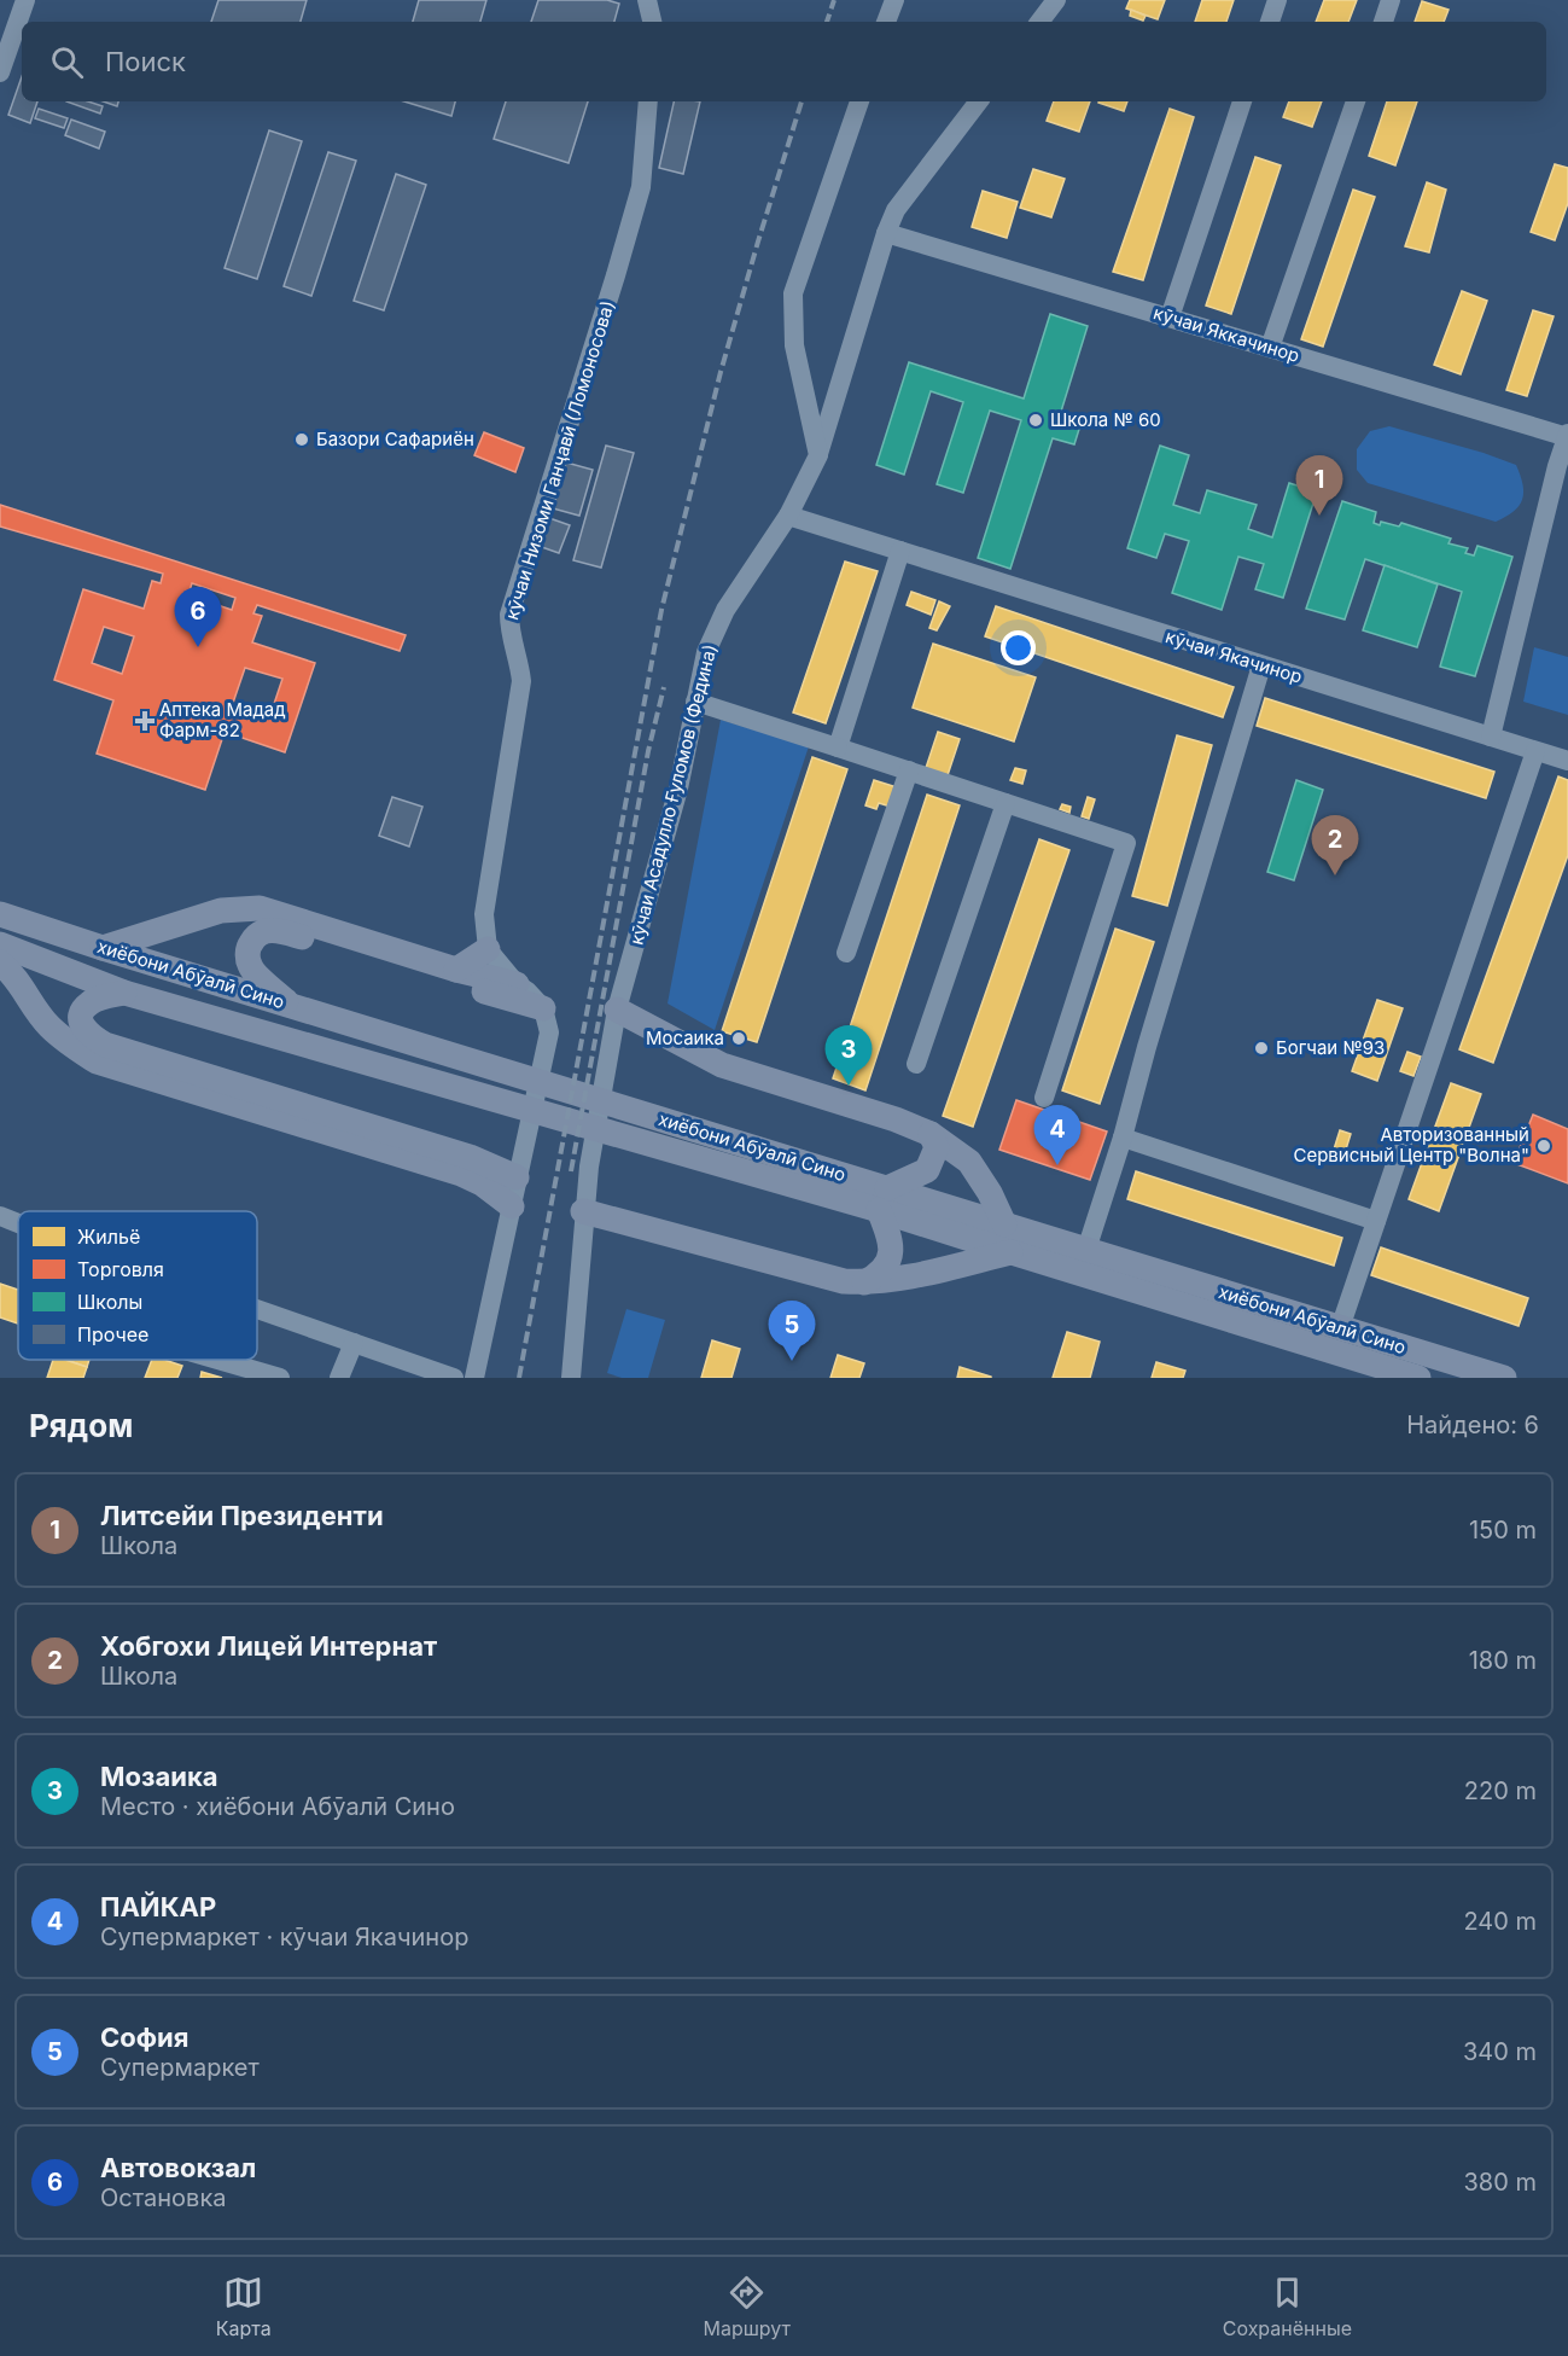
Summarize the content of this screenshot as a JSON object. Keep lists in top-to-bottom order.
{
  "streets": {
    "main road": ["хиёбони Абӯалӣ Сино"],
    "street": [
      "кӯчаи Яккачинор",
      "кӯчаи Низоми Ганҷавӣ (Ломоносова)",
      "кӯчаи Якачинор",
      "кӯчаи Асадулло Ғуломов (Федина)"
    ]
  },
  "crossings": [
    ["кӯчаи Яккачинор", "кӯчаи Асадулло Ғуломов (Федина)"],
    ["кӯчаи Якачинор", "кӯчаи Асадулло Ғуломов (Федина)"]
  ],
  "places": {
    "other": [
      "Школа № 60",
      "Базори Сафариён",
      "Мосаика",
      "Богчаи №93",
      "Авторизованный Сервисный Центр \"Волна\""
    ],
    "health": ["Аптека Мадад Фарм-82"]
  },
  "legend": [
    "Жильё",
    "Торговля",
    "Школы",
    "Прочее"
  ],
  "page": {
    "search": "Поиск",
    "pins": [
      "1",
      "6",
      "2",
      "3",
      "4",
      "5"
    ],
    "heading": ["Рядом", "Найдено: 6"],
    "list": [
      {
        "mark": "1",
        "name": "Литсейи Президенти",
        "note": "Школа",
        "value": "150 m"
      },
      {
        "mark": "2",
        "name": "Хобгохи Лицей Интернат",
        "note": "Школа",
        "value": "180 m"
      },
      {
        "mark": "3",
        "name": "Мозаика",
        "note": "Место · хиёбони Абӯалӣ Сино",
        "value": "220 m"
      },
      {
        "mark": "4",
        "name": "ПАЙКАР",
        "note": "Супермаркет · кӯчаи Якачинор",
        "value": "240 m"
      },
      {
        "mark": "5",
        "name": "София",
        "note": "Супермаркет",
        "value": "340 m"
      },
      {
        "mark": "6",
        "name": "Автовокзал",
        "note": "Остановка",
        "value": "380 m"
      }
    ],
    "nav": ["Карта", "Маршрут", "Сохранённые"]
  }
}
